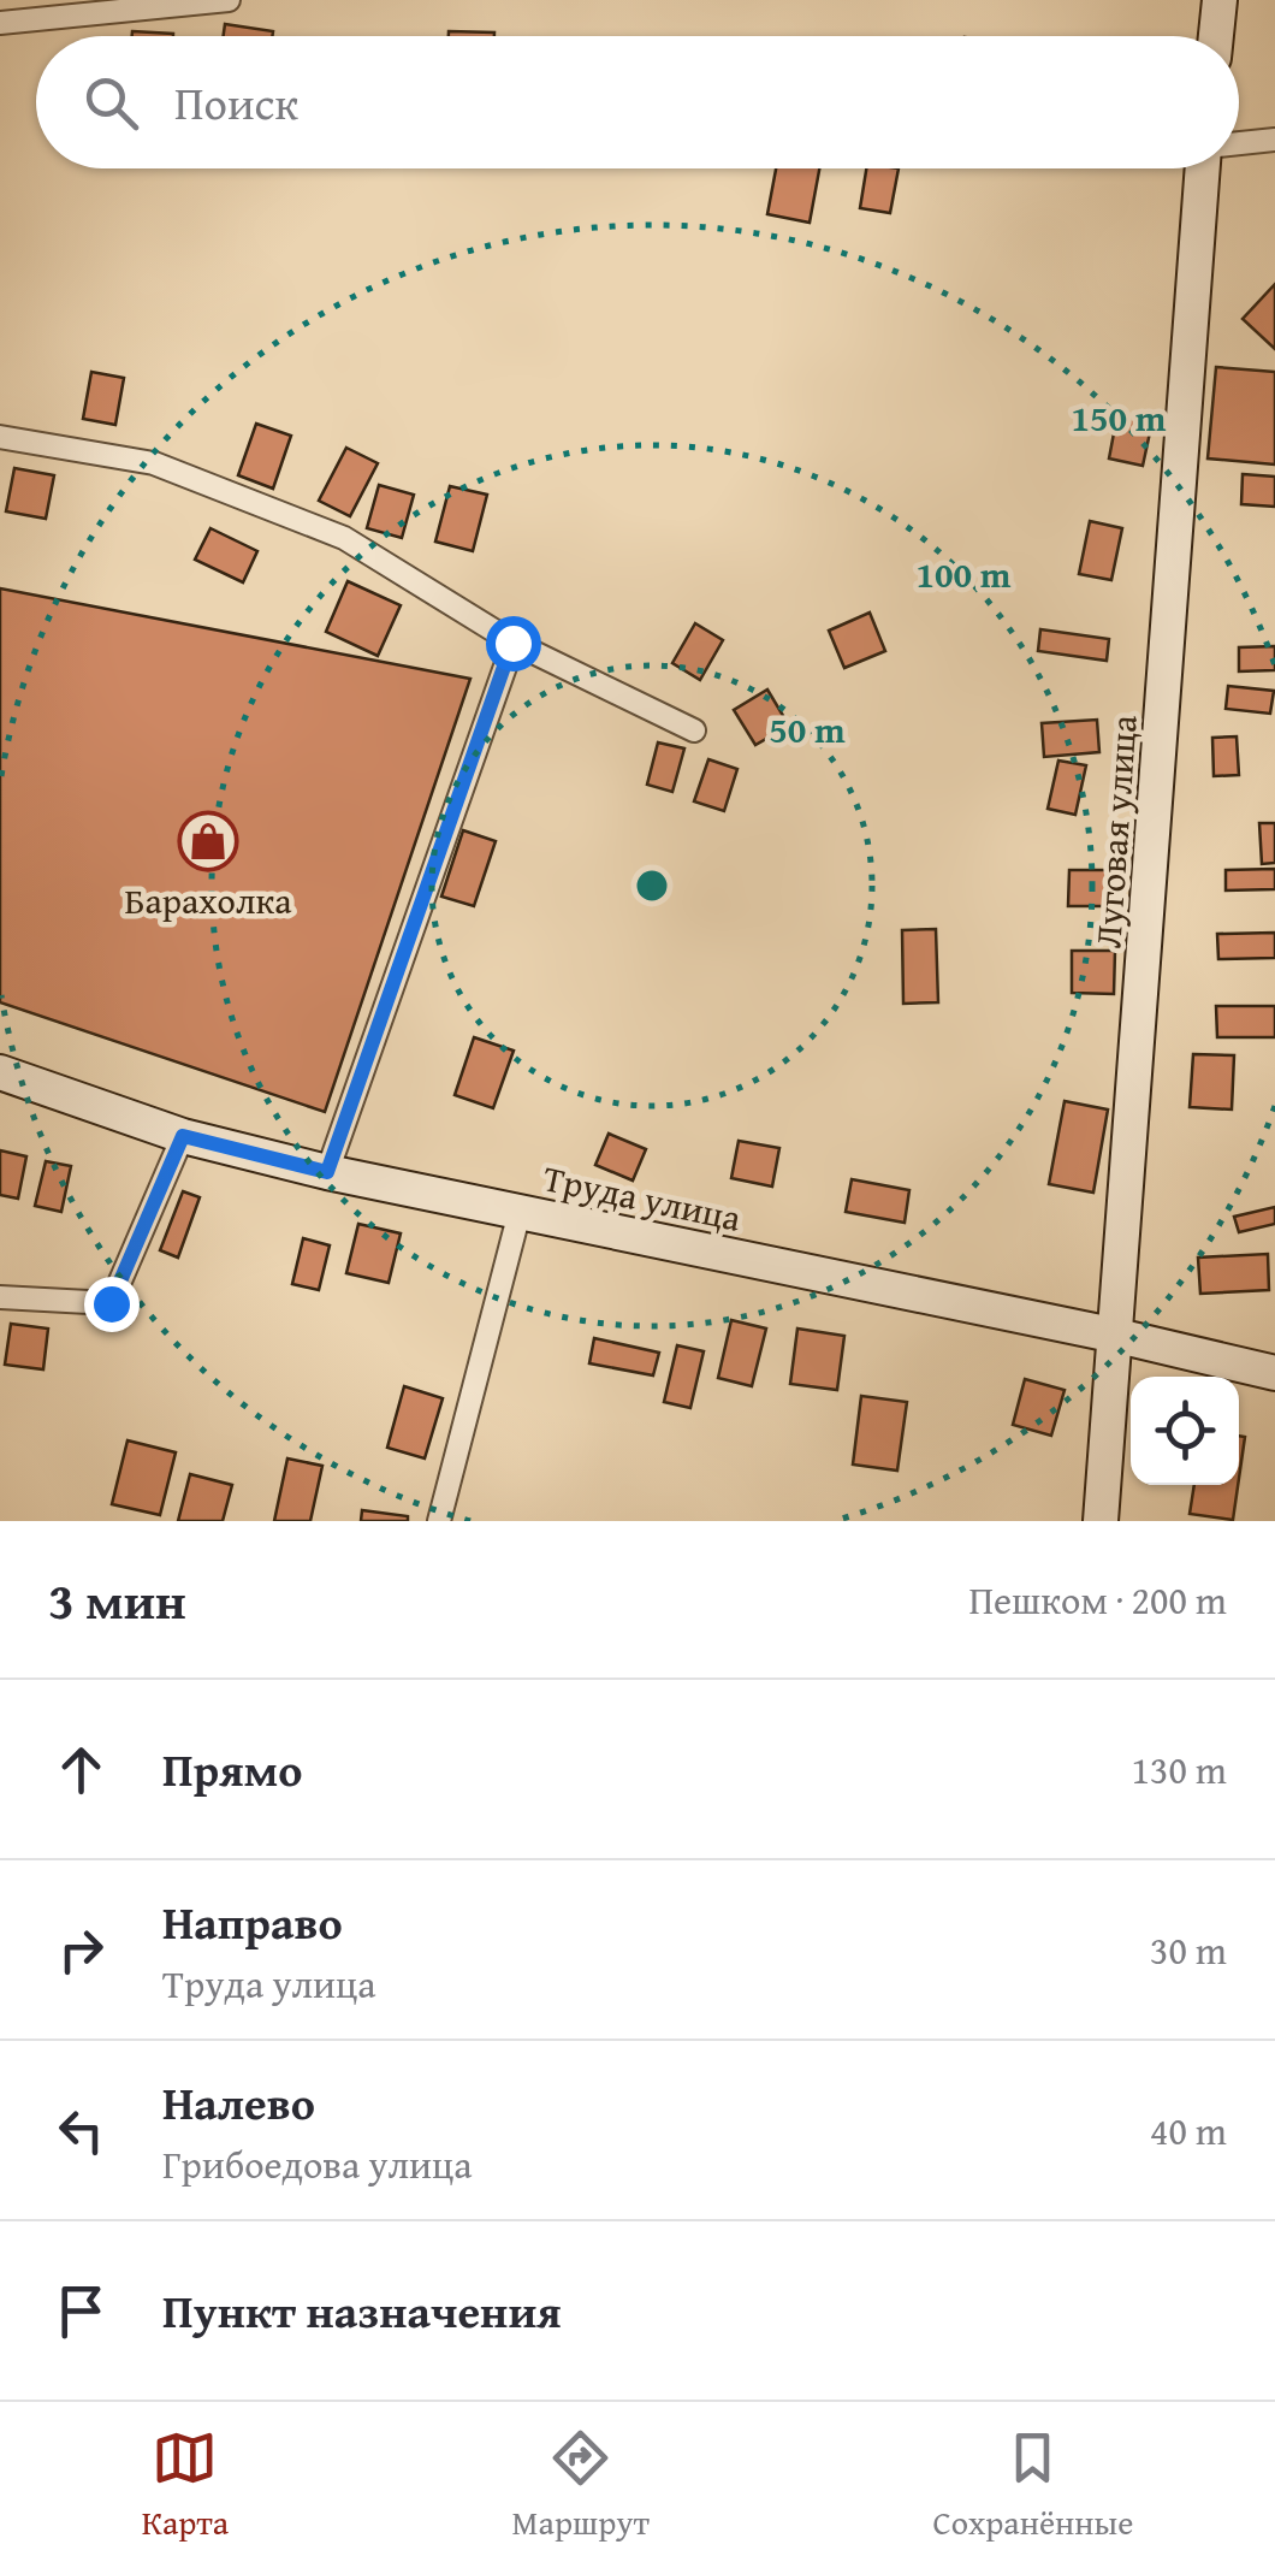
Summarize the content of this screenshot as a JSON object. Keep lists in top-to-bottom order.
{
  "streets": {
    "street": ["Луговая улица", "Труда улица"]
  },
  "crossings": [
    ["Луговая улица", "Труда улица"]
  ],
  "places": {
    "shop": ["Барахолка"]
  },
  "page": {
    "search": "Поиск",
    "heading": ["3 мин", "Пешком · 200 m"],
    "list": [
      ["Прямо", "130 m"],
      ["Направо", "Труда улица", "30 m"],
      ["Налево", "Грибоедова улица", "40 m"],
      "Пункт назначения"
    ],
    "nav": ["Карта", "Маршрут", "Сохранённые"]
  },
  "rings": ["150 m", "100 m", "50 m"]
}
